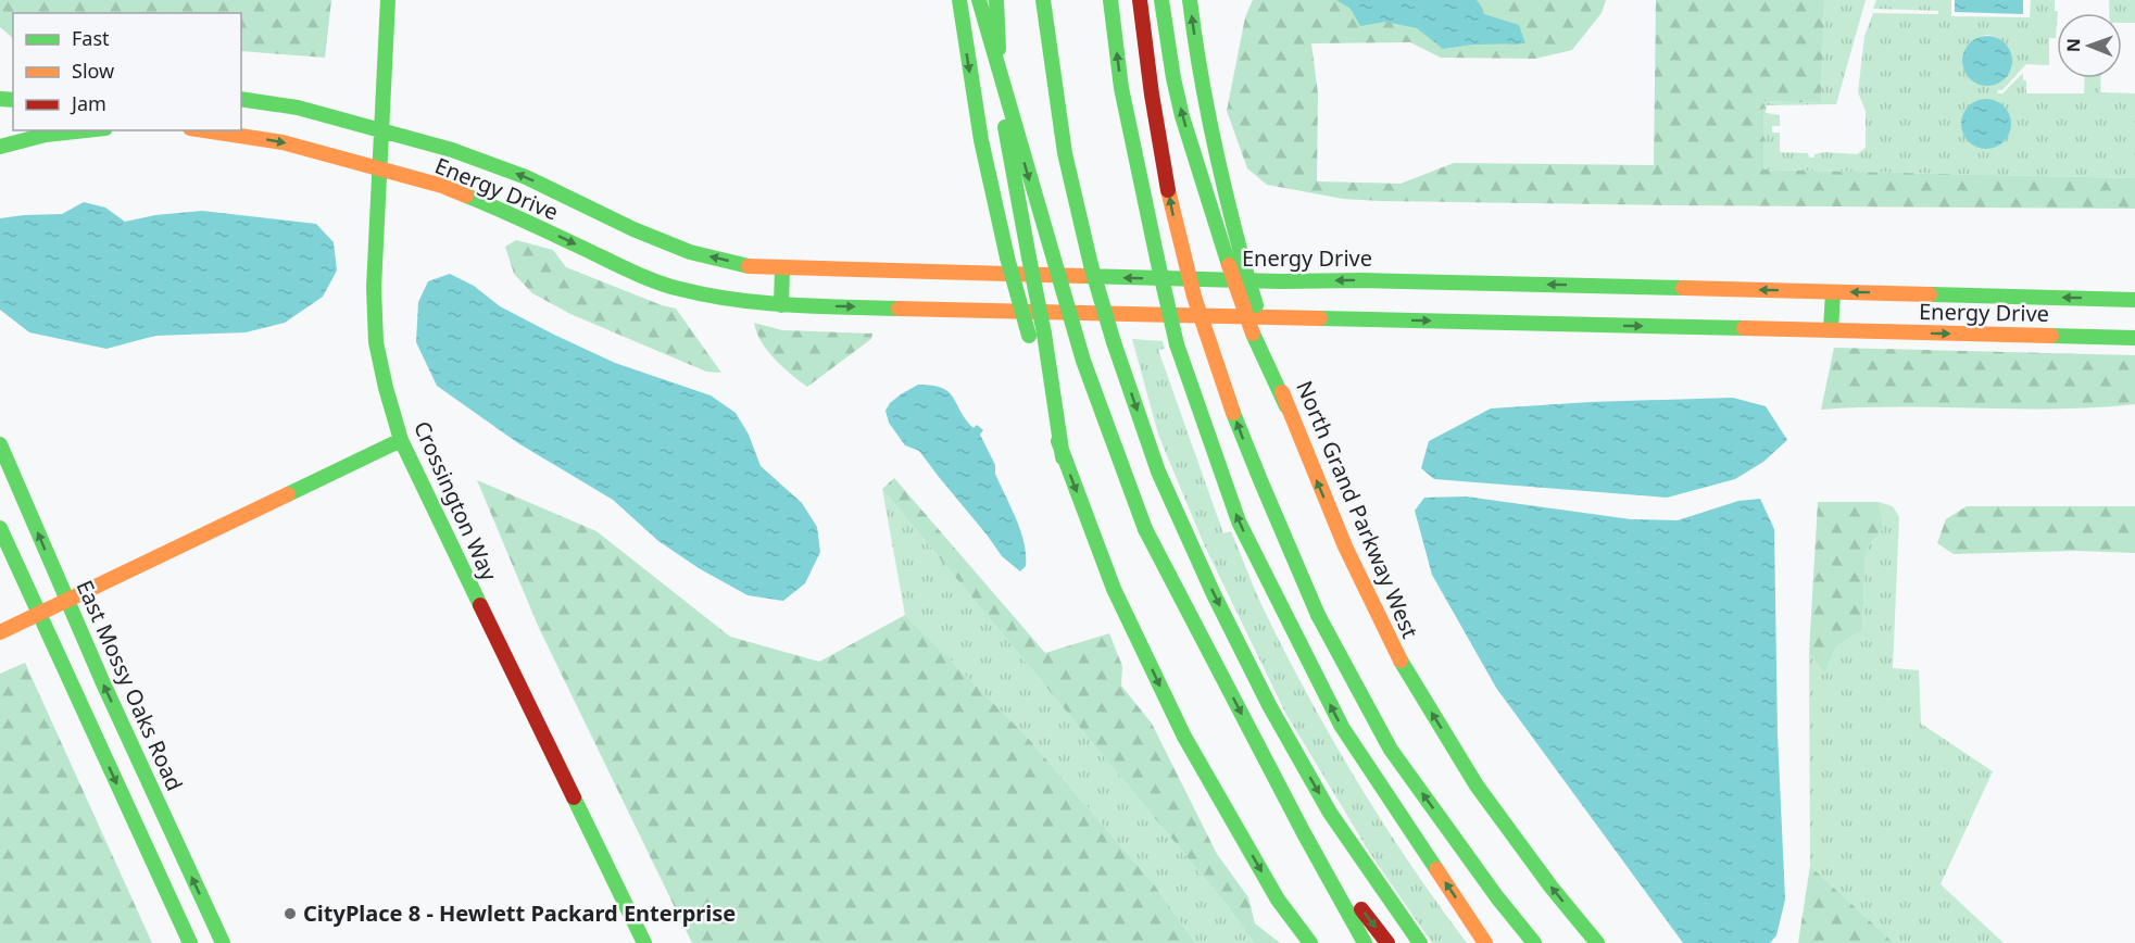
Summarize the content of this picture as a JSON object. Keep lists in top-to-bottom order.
{
  "streets": {
    "main road": [
      "Energy Drive",
      "Crossington Way",
      "North Grand Parkway West",
      "East Mossy Oaks Road"
    ]
  },
  "crossings": [
    ["Energy Drive", "Crossington Way"]
  ],
  "places": ["CityPlace 8 - Hewlett Packard Enterprise"],
  "legend": ["Fast", "Slow", "Jam"],
  "north": "left"
}
